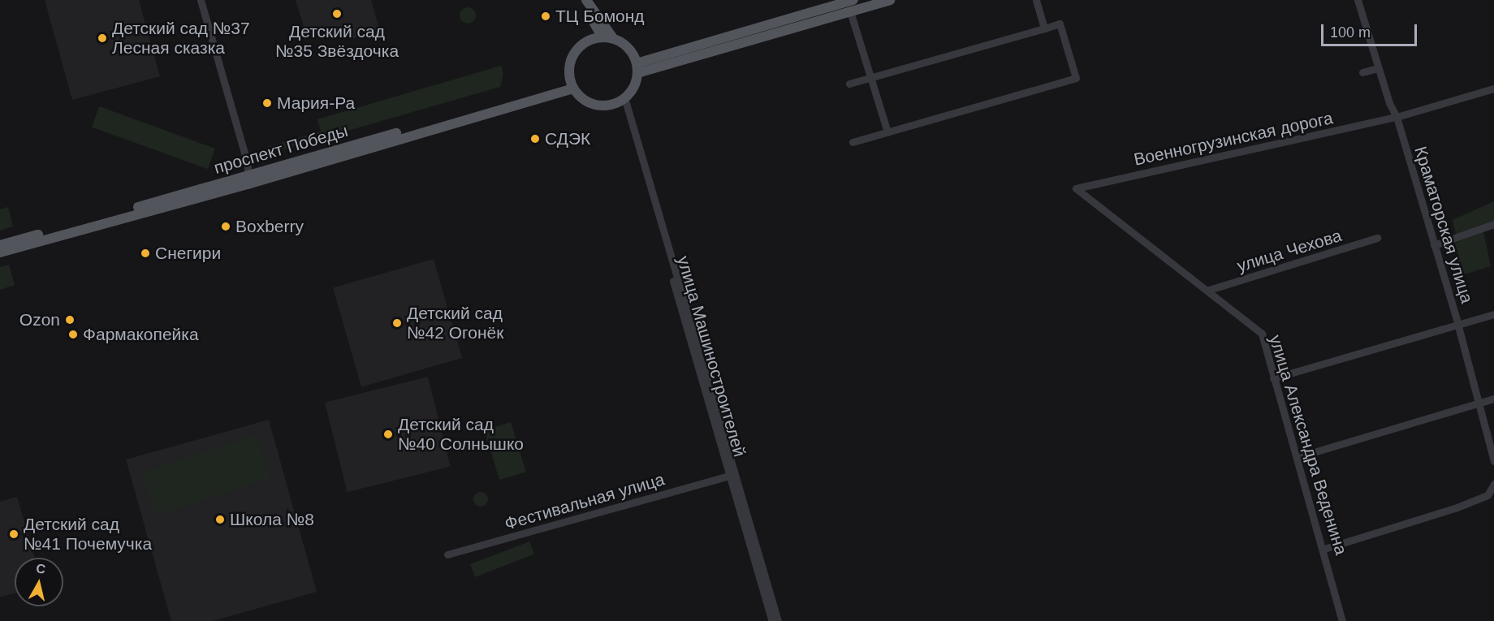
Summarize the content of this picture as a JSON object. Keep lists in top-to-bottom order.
{
  "streets": {
    "main road": ["проспект Победы"],
    "street": [
      "Военногрузинская дорога",
      "Краматорская улица",
      "улица Чехова",
      "улица Машиностроителей",
      "улица Александра Веденина",
      "Фестивальная улица"
    ]
  },
  "crossings": [
    ["Военногрузинская дорога", "Краматорская улица"],
    ["Военногрузинская дорога", "улица Александра Веденина"],
    ["проспект Победы", "улица Машиностроителей"],
    ["улица Чехова", "улица Александра Веденина"],
    ["улица Машиностроителей", "Фестивальная улица"]
  ],
  "places": [
    "Детский сад №35 Звёздочка",
    "ТЦ Бомонд",
    "Детский сад №37 Лесная сказка",
    "Мария-Ра",
    "СДЭК",
    "Boxberry",
    "Снегири",
    "Ozon",
    "Детский сад №42 Огонёк",
    "Фармакопейка",
    "Детский сад №40 Солнышко",
    "Школа №8",
    "Детский сад №41 Почемучка"
  ],
  "scale_bar": "100 m",
  "north": "top"
}
